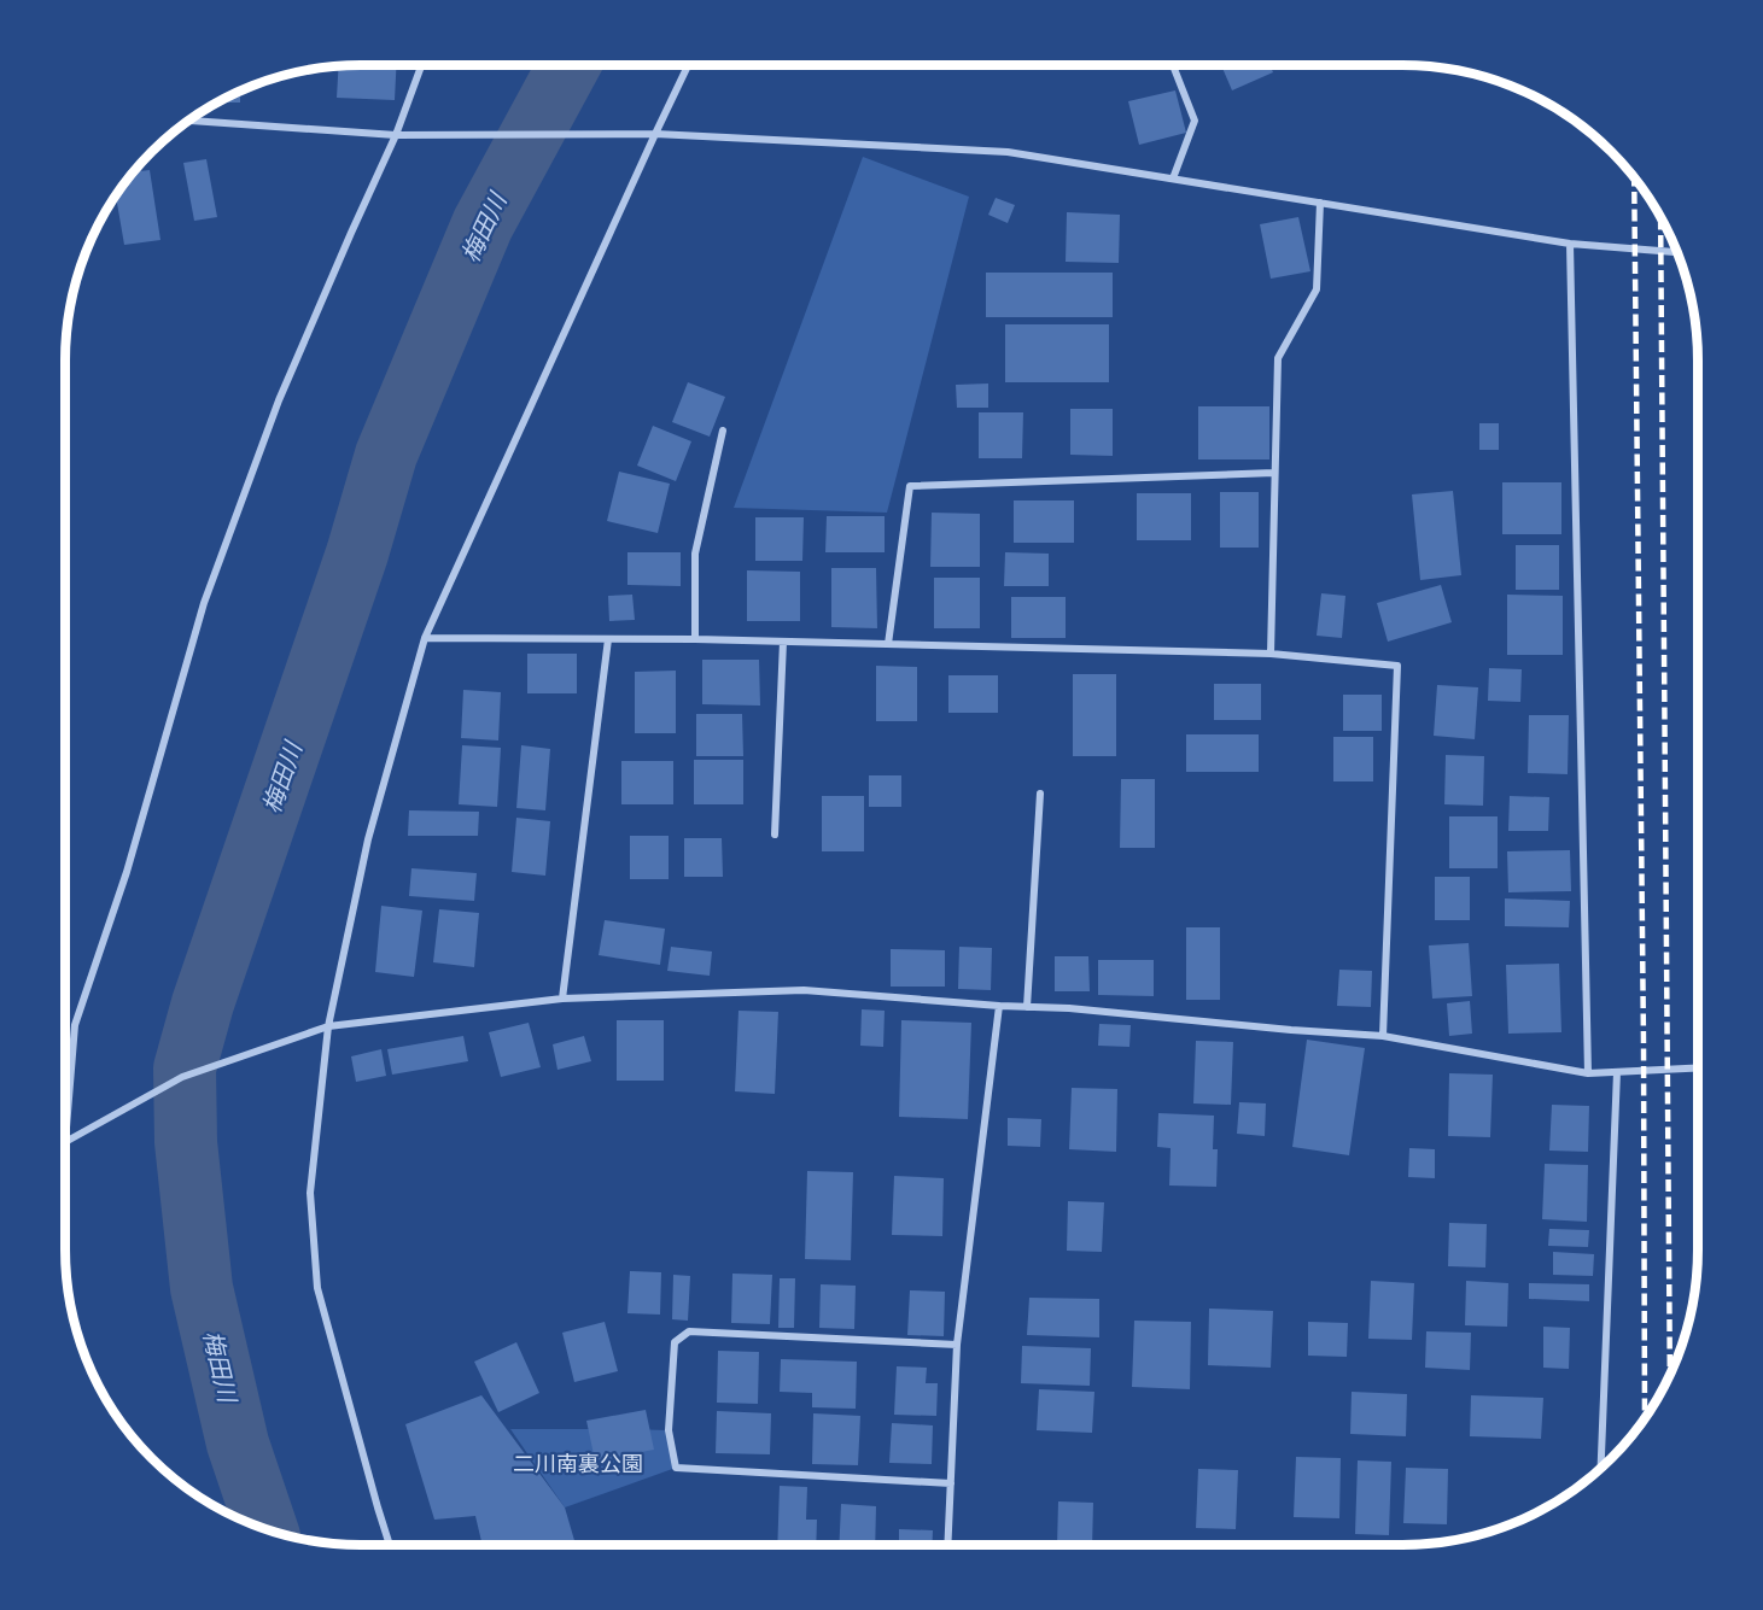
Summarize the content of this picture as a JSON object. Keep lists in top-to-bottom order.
{
  "water": ["梅田川"],
  "parks": ["二川南裏公園"]
}
